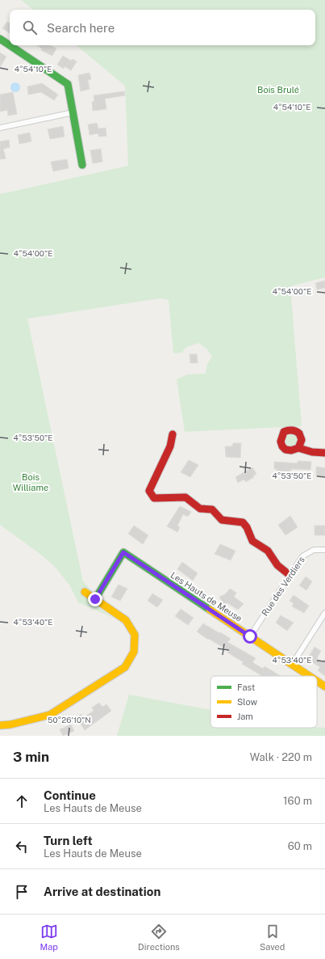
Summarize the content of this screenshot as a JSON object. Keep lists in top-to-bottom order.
{
  "streets": {
    "street": ["Rue des Verdiers", "Les Hauts de Meuse"]
  },
  "crossings": [
    ["Rue des Verdiers", "Les Hauts de Meuse"]
  ],
  "parks": ["Bois Brulé", "Bois Williame"],
  "legend": ["Fast", "Slow", "Jam"],
  "page": {
    "search": "Search here",
    "heading": ["3 min", "Walk · 220 m"],
    "list": [
      ["Continue", "Les Hauts de Meuse", "160 m"],
      ["Turn left", "Les Hauts de Meuse", "60 m"],
      "Arrive at destination"
    ],
    "nav": ["Map", "Directions", "Saved"]
  },
  "coordinates": [
    "4°54'10\"E",
    "4°54'00\"E",
    "4°53'50\"E",
    "4°53'40\"E",
    "50°26'10\"N"
  ]
}
